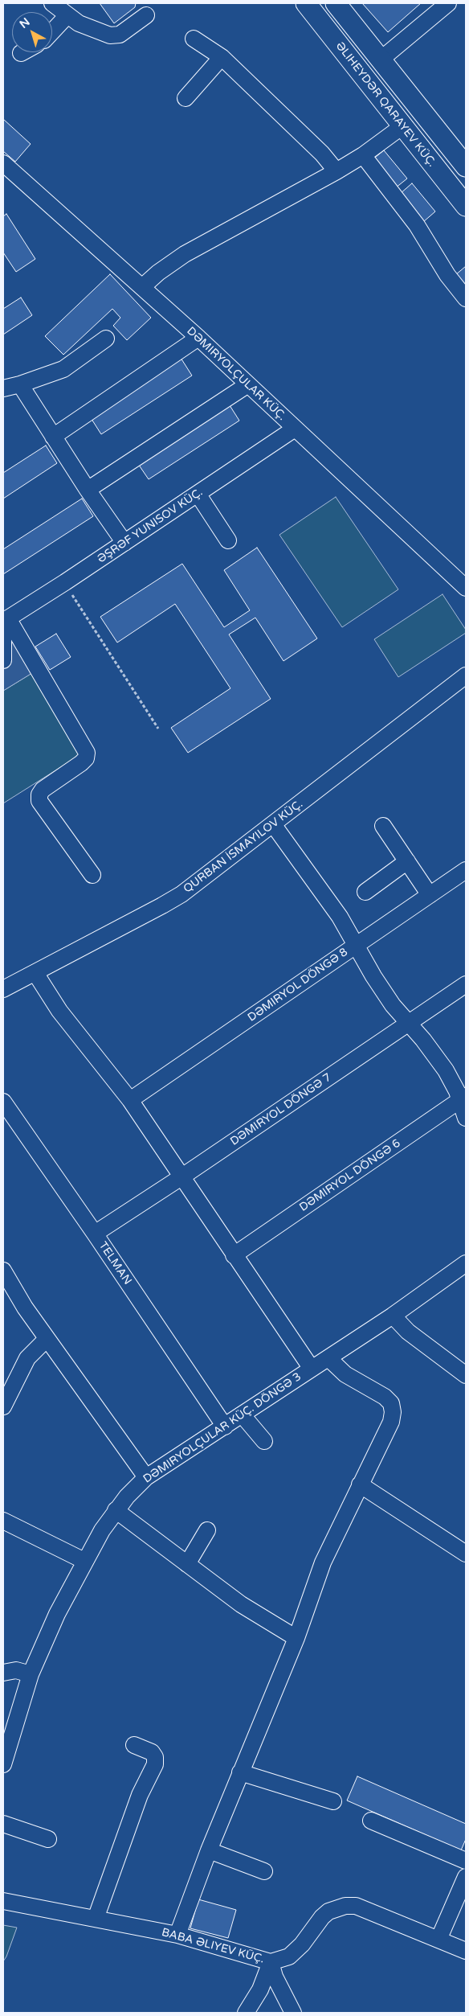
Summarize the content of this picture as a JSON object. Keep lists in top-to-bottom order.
{
  "streets": {
    "main road": ["ƏLIHEYDƏR QARAYEV KÜÇ."],
    "street": [
      "DƏMIRYOLÇULAR KÜÇ.",
      "ƏŞRƏF YUNISOV KÜÇ.",
      "DƏMIRYOL DÖNGƏ 8",
      "DƏMIRYOL DÖNGƏ 7",
      "DƏMIRYOL DÖNGƏ 6",
      "TELMAN",
      "DƏMIRYOLÇULAR KÜÇ. DÖNGƏ 3",
      "BABA ƏLIYEV KÜÇ."
    ]
  },
  "crossings": [
    ["DƏMIRYOLÇULAR KÜÇ.", "ƏŞRƏF YUNISOV KÜÇ."],
    ["DƏMIRYOL DÖNGƏ 7", "TELMAN"],
    ["TELMAN", "DƏMIRYOLÇULAR KÜÇ. DÖNGƏ 3"]
  ],
  "north": "top left"
}
